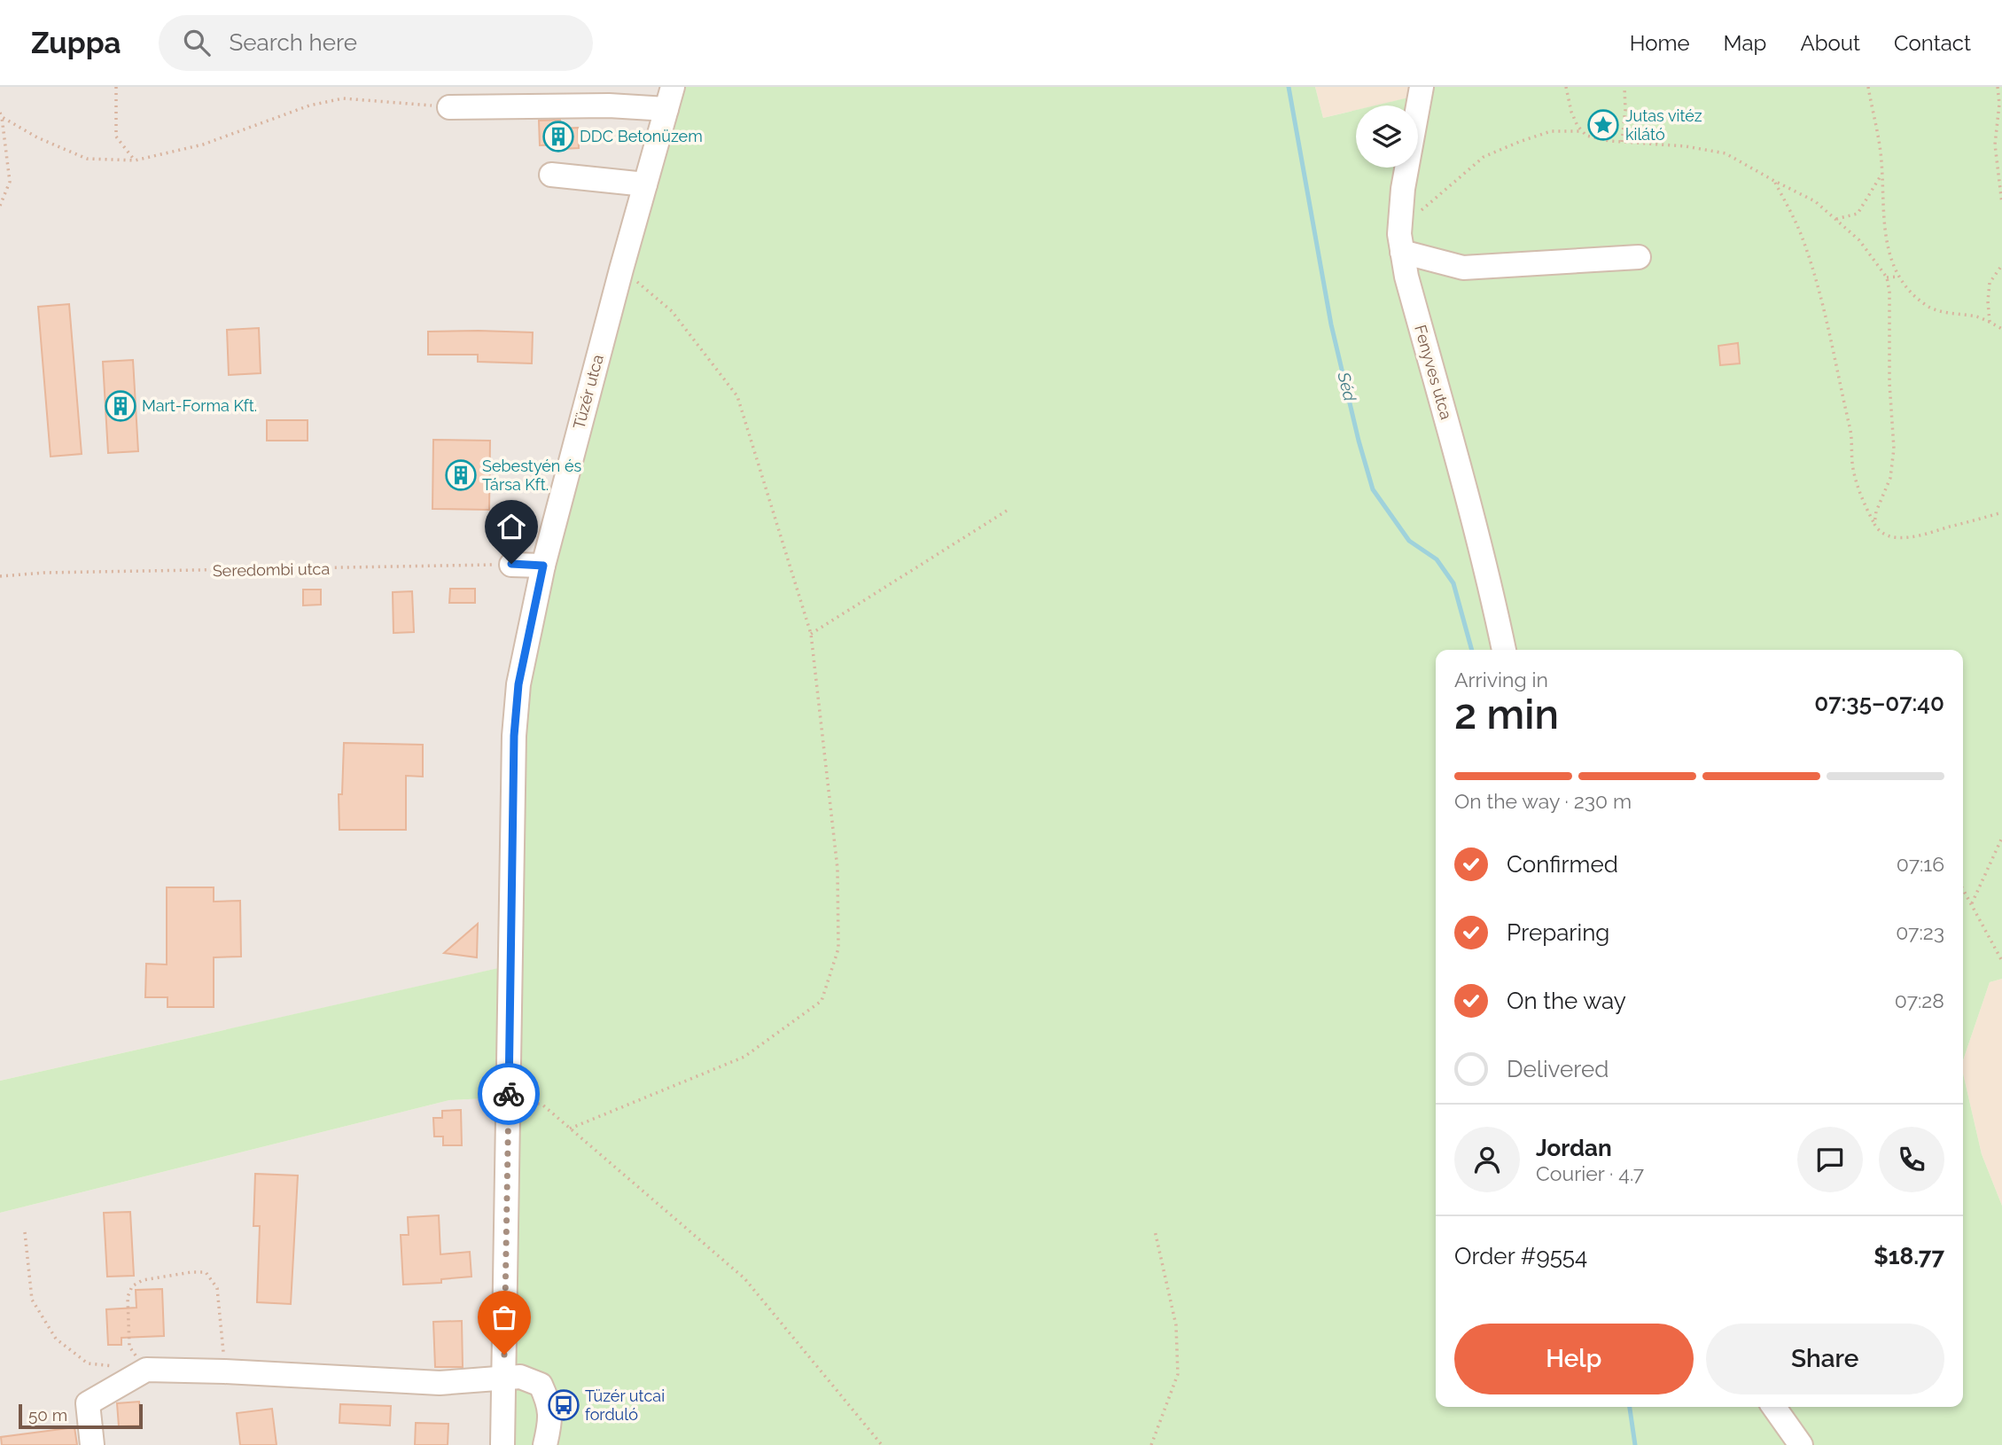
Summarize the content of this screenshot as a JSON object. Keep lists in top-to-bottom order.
{
  "streets": {
    "street": ["Fenyves utca", "Tüzér utca"],
    "path": ["Seredombi utca"]
  },
  "water": ["Séd"],
  "places": {
    "place": ["Jutas vitéz kilátó"],
    "building": ["DDC Betonüzem", "Mart-Forma Kft.", "Sebestyén és Társa Kft."],
    "bus stop": ["Tüzér utcai forduló"]
  },
  "scale_bar": "50 m",
  "page": {
    "header": "Zuppa",
    "search": "Search here",
    "nav": [
      "Home",
      "Map",
      "About",
      "Contact"
    ],
    "heading": ["2 min", "Arriving in", "07:35–07:40"],
    "panel": [
      "Jordan",
      "Courier · 4.7",
      "Order #9554",
      "$18.77"
    ],
    "bar": "On the way · 230 m",
    "list": [
      ["Confirmed", "07:16"],
      ["Preparing", "07:23"],
      ["On the way", "07:28"],
      "Delivered"
    ],
    "buttons": ["Help", "Share"],
    "scale": "50 m"
  }
}
